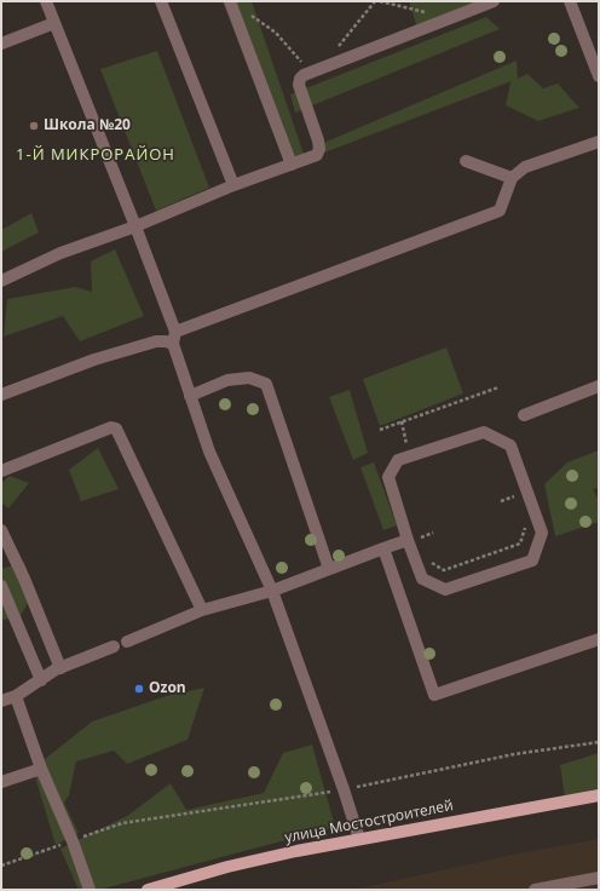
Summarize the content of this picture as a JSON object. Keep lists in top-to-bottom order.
{
  "streets": {
    "main road": ["улица Мостостроителей"]
  },
  "districts": ["1-Й МИКРОРАЙОН"],
  "places": ["Школа №20", "Ozon"]
}
